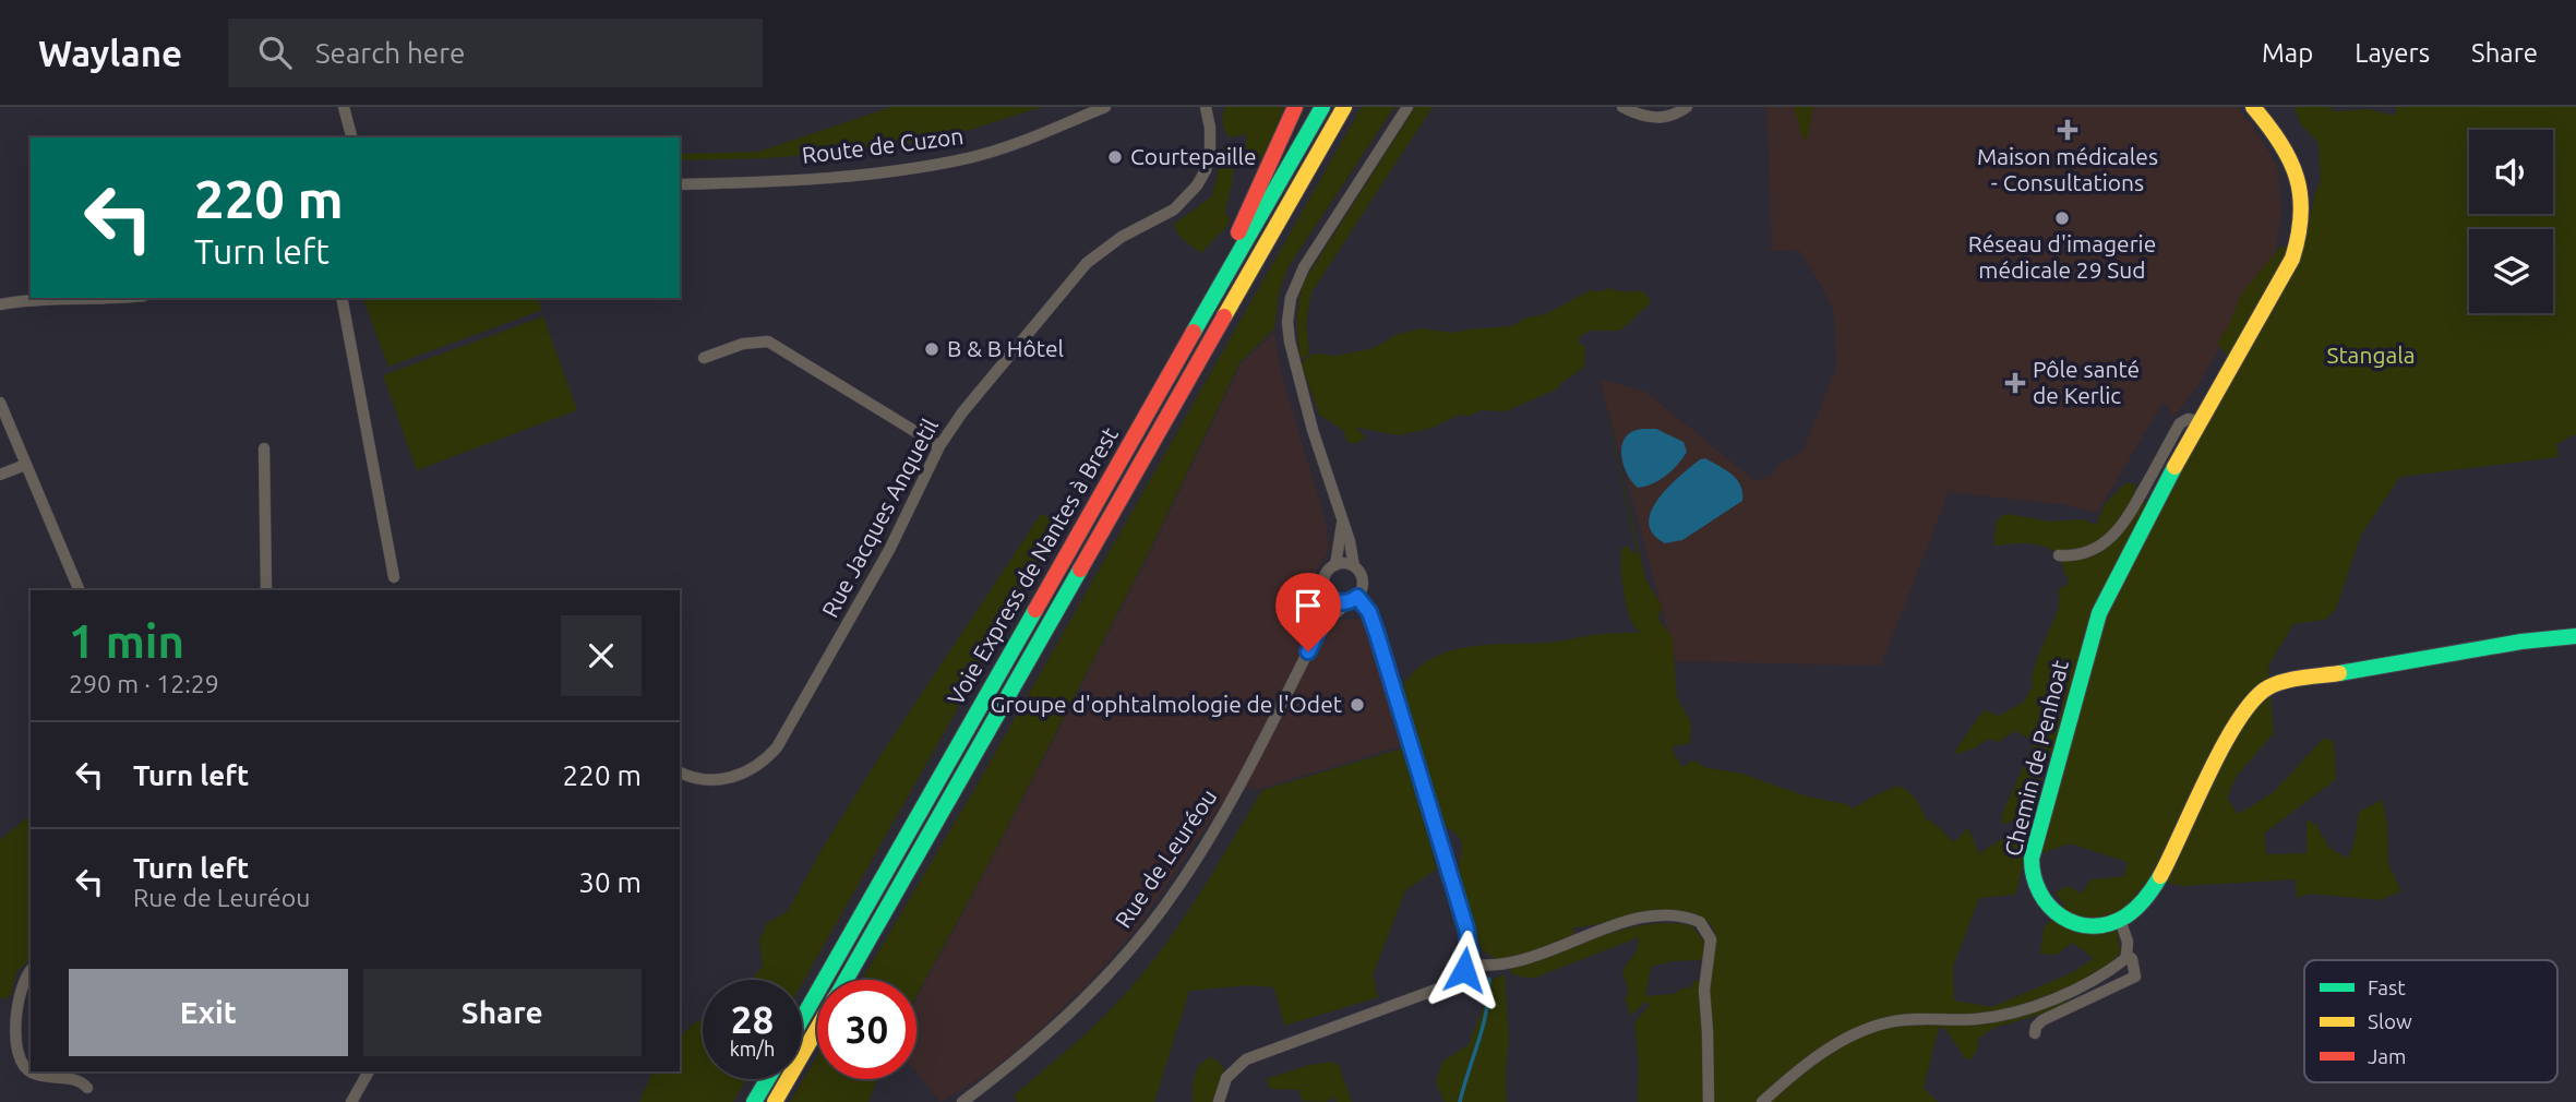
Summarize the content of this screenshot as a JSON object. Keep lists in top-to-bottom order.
{
  "streets": {
    "main road": ["Voie Express de Nantes à Brest", "Chemin de Penhoat"],
    "street": ["Route de Cuzon", "Rue Jacques Anquetil", "Rue de Leuréou"]
  },
  "parks": ["Stangala"],
  "places": {
    "health": ["Maison médicales - Consultations", "Pôle santé de Kerlic"],
    "other": [
      "Courtepaille",
      "Réseau d'imagerie médicale 29 Sud",
      "B & B Hôtel",
      "Groupe d'ophtalmologie de l'Odet"
    ]
  },
  "legend": ["Fast", "Slow", "Jam"],
  "page": {
    "header": "Waylane",
    "search": "Search here",
    "nav": ["Map", "Layers", "Share"],
    "turn": ["220 m", "Turn left"],
    "heading": ["1 min", "290 m · 12:29"],
    "list": [
      {
        "name": "Turn left",
        "value": "220 m"
      },
      {
        "name": "Turn left",
        "note": "Rue de Leuréou",
        "value": "30 m"
      }
    ],
    "buttons": ["Exit", "Share"],
    "speed": "28 km/h",
    "limit": "30"
  }
}
